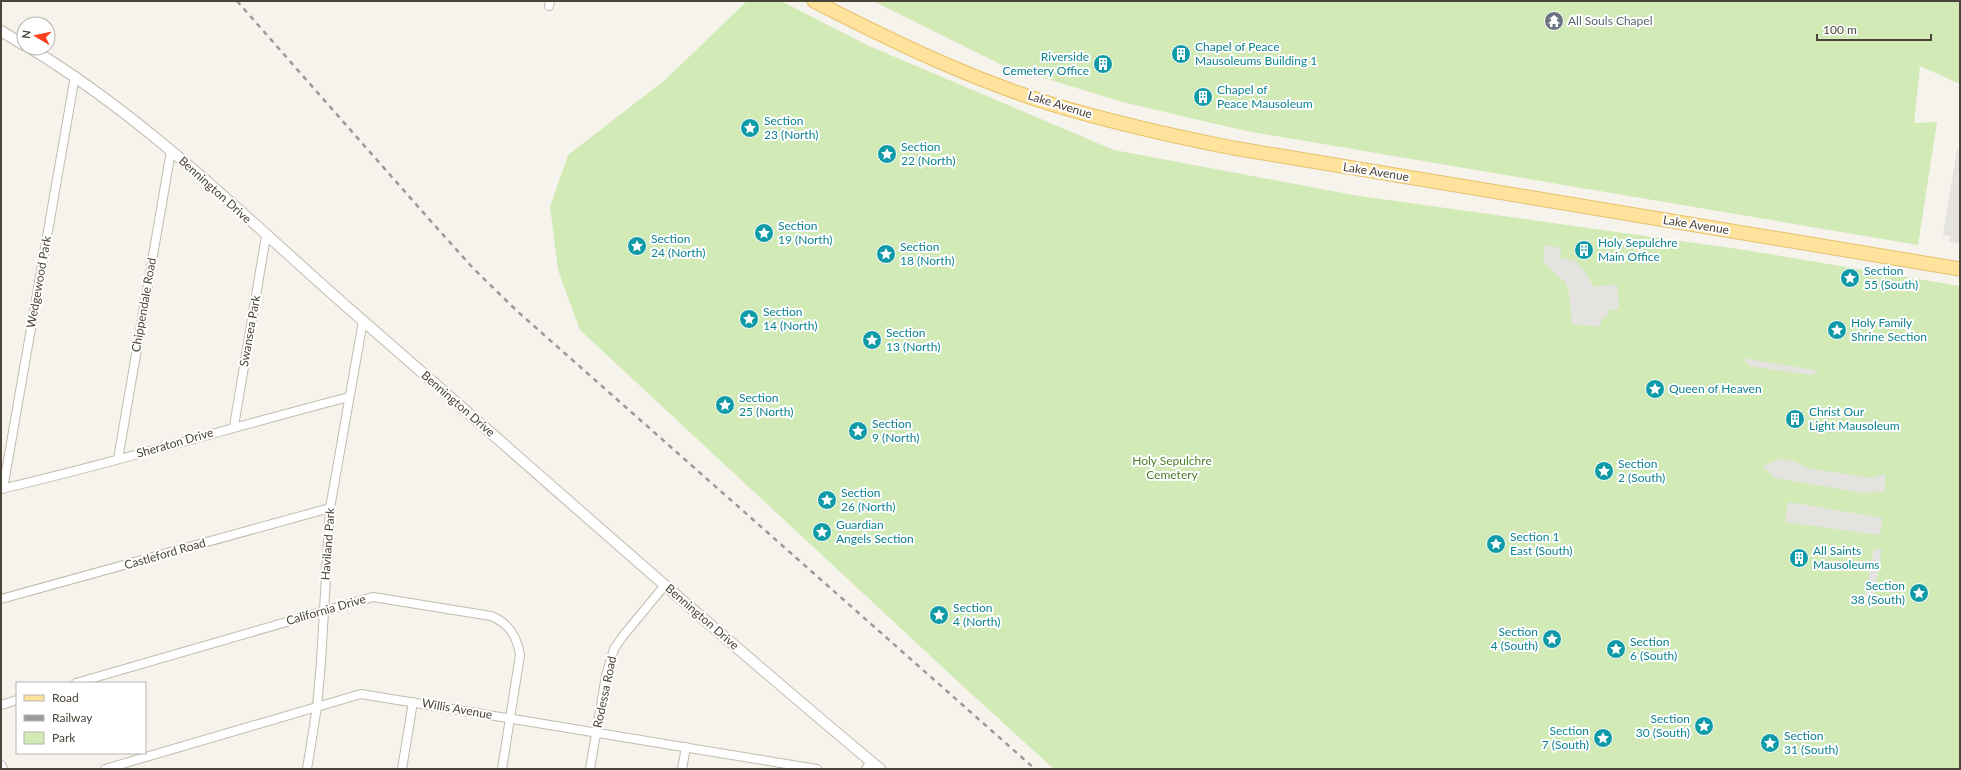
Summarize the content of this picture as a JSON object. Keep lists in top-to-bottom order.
{
  "streets": {
    "main road": ["Lake Avenue"],
    "street": [
      "Bennington Drive",
      "Wedgewood Park",
      "Chippendale Road",
      "Swansea Park",
      "Sheraton Drive",
      "Haviland Park",
      "Castleford Road",
      "California Drive",
      "Rodessa Road",
      "Willis Avenue"
    ]
  },
  "crossings": [
    ["Bennington Drive", "Wedgewood Park"],
    ["Bennington Drive", "Chippendale Road"],
    ["Bennington Drive", "Swansea Park"],
    ["Bennington Drive", "Haviland Park"],
    ["Bennington Drive", "Rodessa Road"],
    ["Wedgewood Park", "Sheraton Drive"],
    ["Chippendale Road", "Sheraton Drive"],
    ["Swansea Park", "Sheraton Drive"],
    ["Sheraton Drive", "Haviland Park"],
    ["Haviland Park", "Castleford Road"],
    ["Haviland Park", "California Drive"],
    ["Haviland Park", "Willis Avenue"],
    ["California Drive", "Willis Avenue"],
    ["Rodessa Road", "Willis Avenue"]
  ],
  "parks": ["Holy Sepulchre Cemetery"],
  "places": {
    "temple": ["All Souls Chapel"],
    "building": [
      "Chapel of Peace Mausoleums Building 1",
      "Riverside Cemetery Office",
      "Chapel of Peace Mausoleum",
      "Holy Sepulchre Main Office",
      "Christ Our Light Mausoleum",
      "All Saints Mausoleums"
    ],
    "place": [
      "Section 23 (North)",
      "Section 22 (North)",
      "Section 19 (North)",
      "Section 24 (North)",
      "Section 18 (North)",
      "Section 55 (South)",
      "Section 14 (North)",
      "Holy Family Shrine Section",
      "Section 13 (North)",
      "Queen of Heaven",
      "Section 25 (North)",
      "Section 9 (North)",
      "Section 2 (South)",
      "Section 26 (North)",
      "Guardian Angels Section",
      "Section 1 East (South)",
      "Section 38 (South)",
      "Section 4 (North)",
      "Section 4 (South)",
      "Section 6 (South)",
      "Section 30 (South)",
      "Section 7 (South)",
      "Section 31 (South)"
    ]
  },
  "legend": ["Road", "Railway", "Park"],
  "scale_bar": "100 m",
  "north": "left"
}
